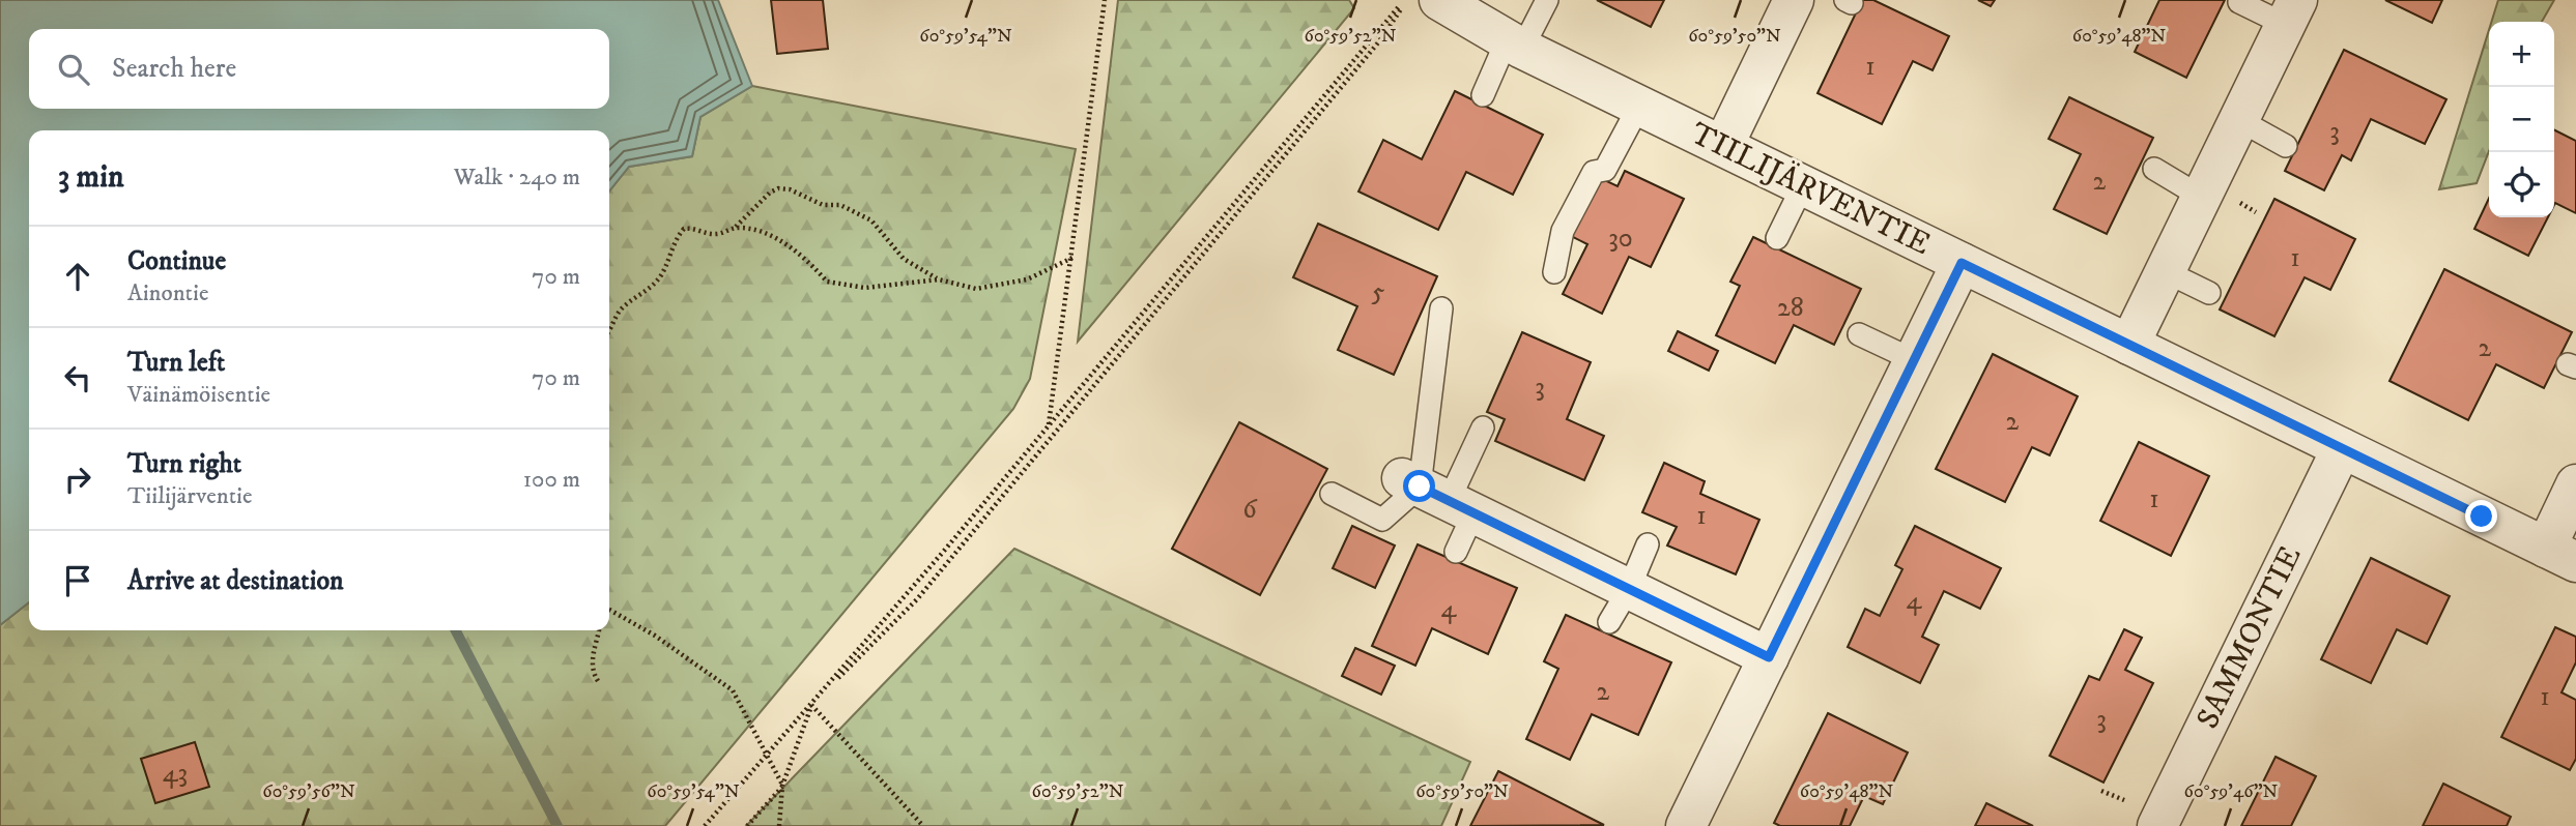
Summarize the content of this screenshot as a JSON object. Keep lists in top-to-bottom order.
{
  "streets": {
    "street": ["TIILIJÄRVENTIE", "SAMMONTIE"]
  },
  "crossings": [
    ["TIILIJÄRVENTIE", "SAMMONTIE"]
  ],
  "house_numbers": [
    "1",
    "3",
    "2",
    "30",
    "1",
    "5",
    "28",
    "2",
    "3",
    "2",
    "1",
    "6",
    "1",
    "4",
    "4",
    "2",
    "1",
    "3",
    "43"
  ],
  "page": {
    "map_buttons": ["+", "−"],
    "search": "Search here",
    "heading": ["3 min", "Walk · 240 m"],
    "list": [
      ["Continue", "Ainontie", "70 m"],
      ["Turn left", "Väinämöisentie", "70 m"],
      ["Turn right", "Tiilijärventie", "100 m"],
      "Arrive at destination"
    ]
  },
  "coordinates": [
    "60°59'54\"N",
    "60°59'52\"N",
    "60°59'50\"N",
    "60°59'48\"N",
    "60°59'56\"N",
    "60°59'46\"N"
  ]
}
